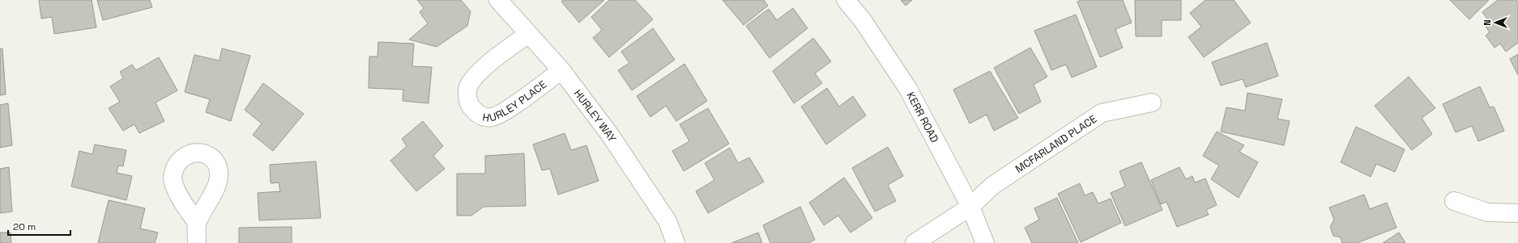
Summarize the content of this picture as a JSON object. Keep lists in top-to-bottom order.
{
  "streets": {
    "street": [
      "HURLEY PLACE",
      "HURLEY WAY",
      "KERR ROAD",
      "MCFARLAND PLACE"
    ]
  },
  "crossings": [
    ["HURLEY PLACE", "HURLEY WAY"],
    ["KERR ROAD", "MCFARLAND PLACE"]
  ],
  "scale_bar": "20 m",
  "north": "left"
}
